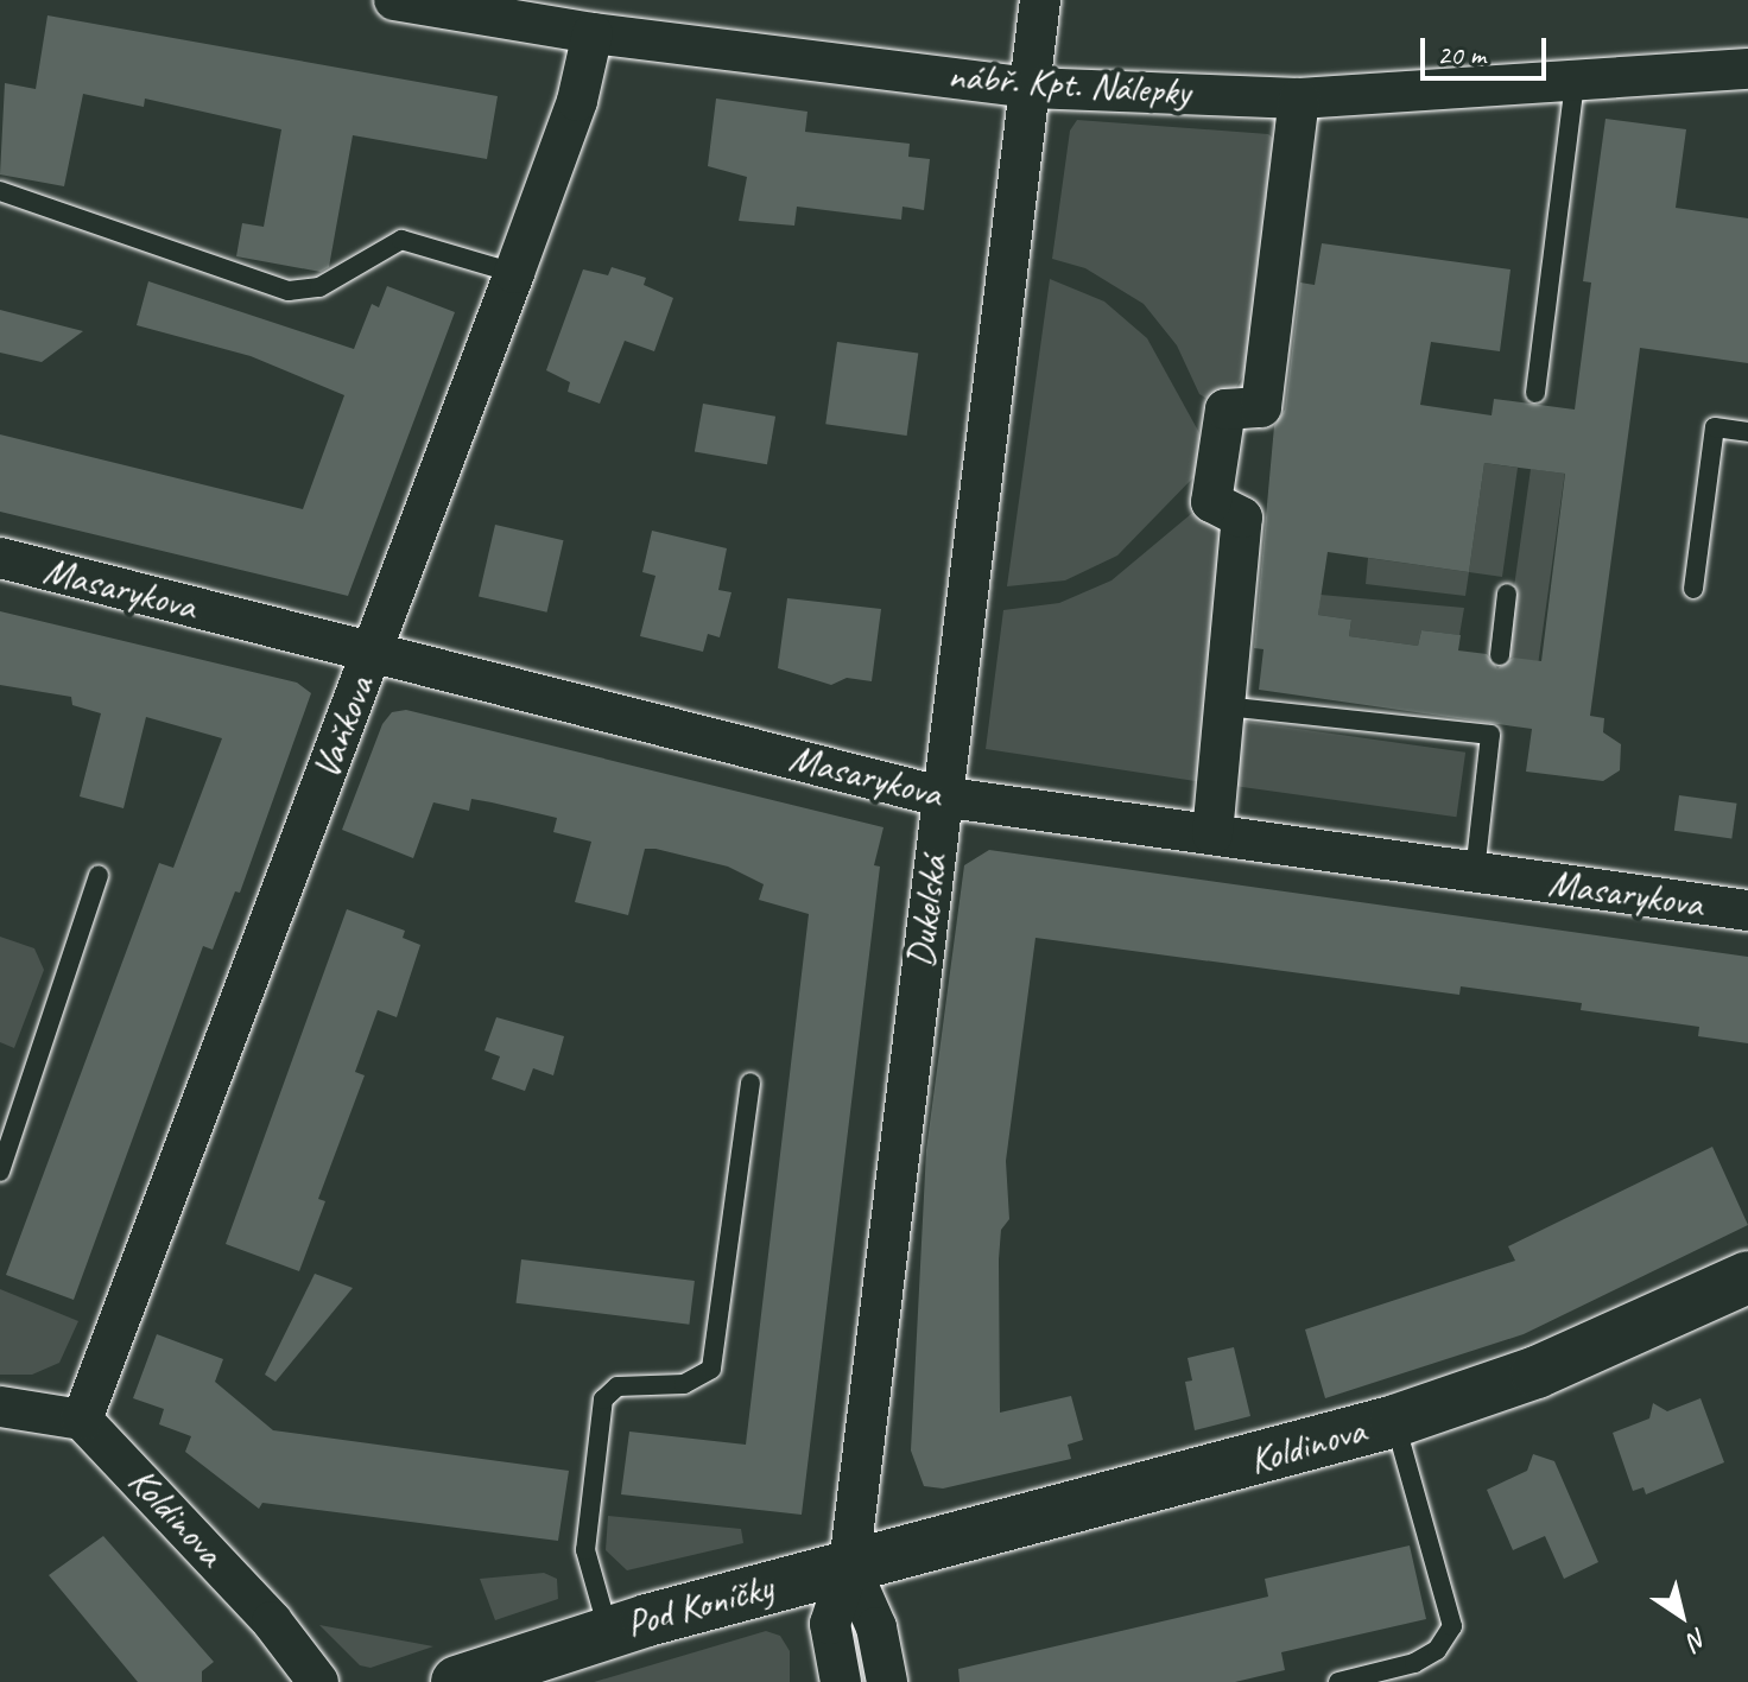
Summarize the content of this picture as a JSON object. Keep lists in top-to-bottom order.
{
  "streets": {
    "street": [
      "nábř. Kpt. Nálepky",
      "Masarykova",
      "Vaňkova",
      "Dukelská",
      "Koldinova",
      "Pod Koníčky"
    ]
  },
  "crossings": [
    ["nábř. Kpt. Nálepky", "Vaňkova"],
    ["nábř. Kpt. Nálepky", "Dukelská"],
    ["Masarykova", "Vaňkova"],
    ["Masarykova", "Dukelská"],
    ["Vaňkova", "Koldinova"],
    ["Dukelská", "Koldinova"],
    ["Dukelská", "Pod Koníčky"],
    ["Koldinova", "Pod Koníčky"]
  ],
  "scale_bar": "20 m",
  "north": "bottom right"
}
